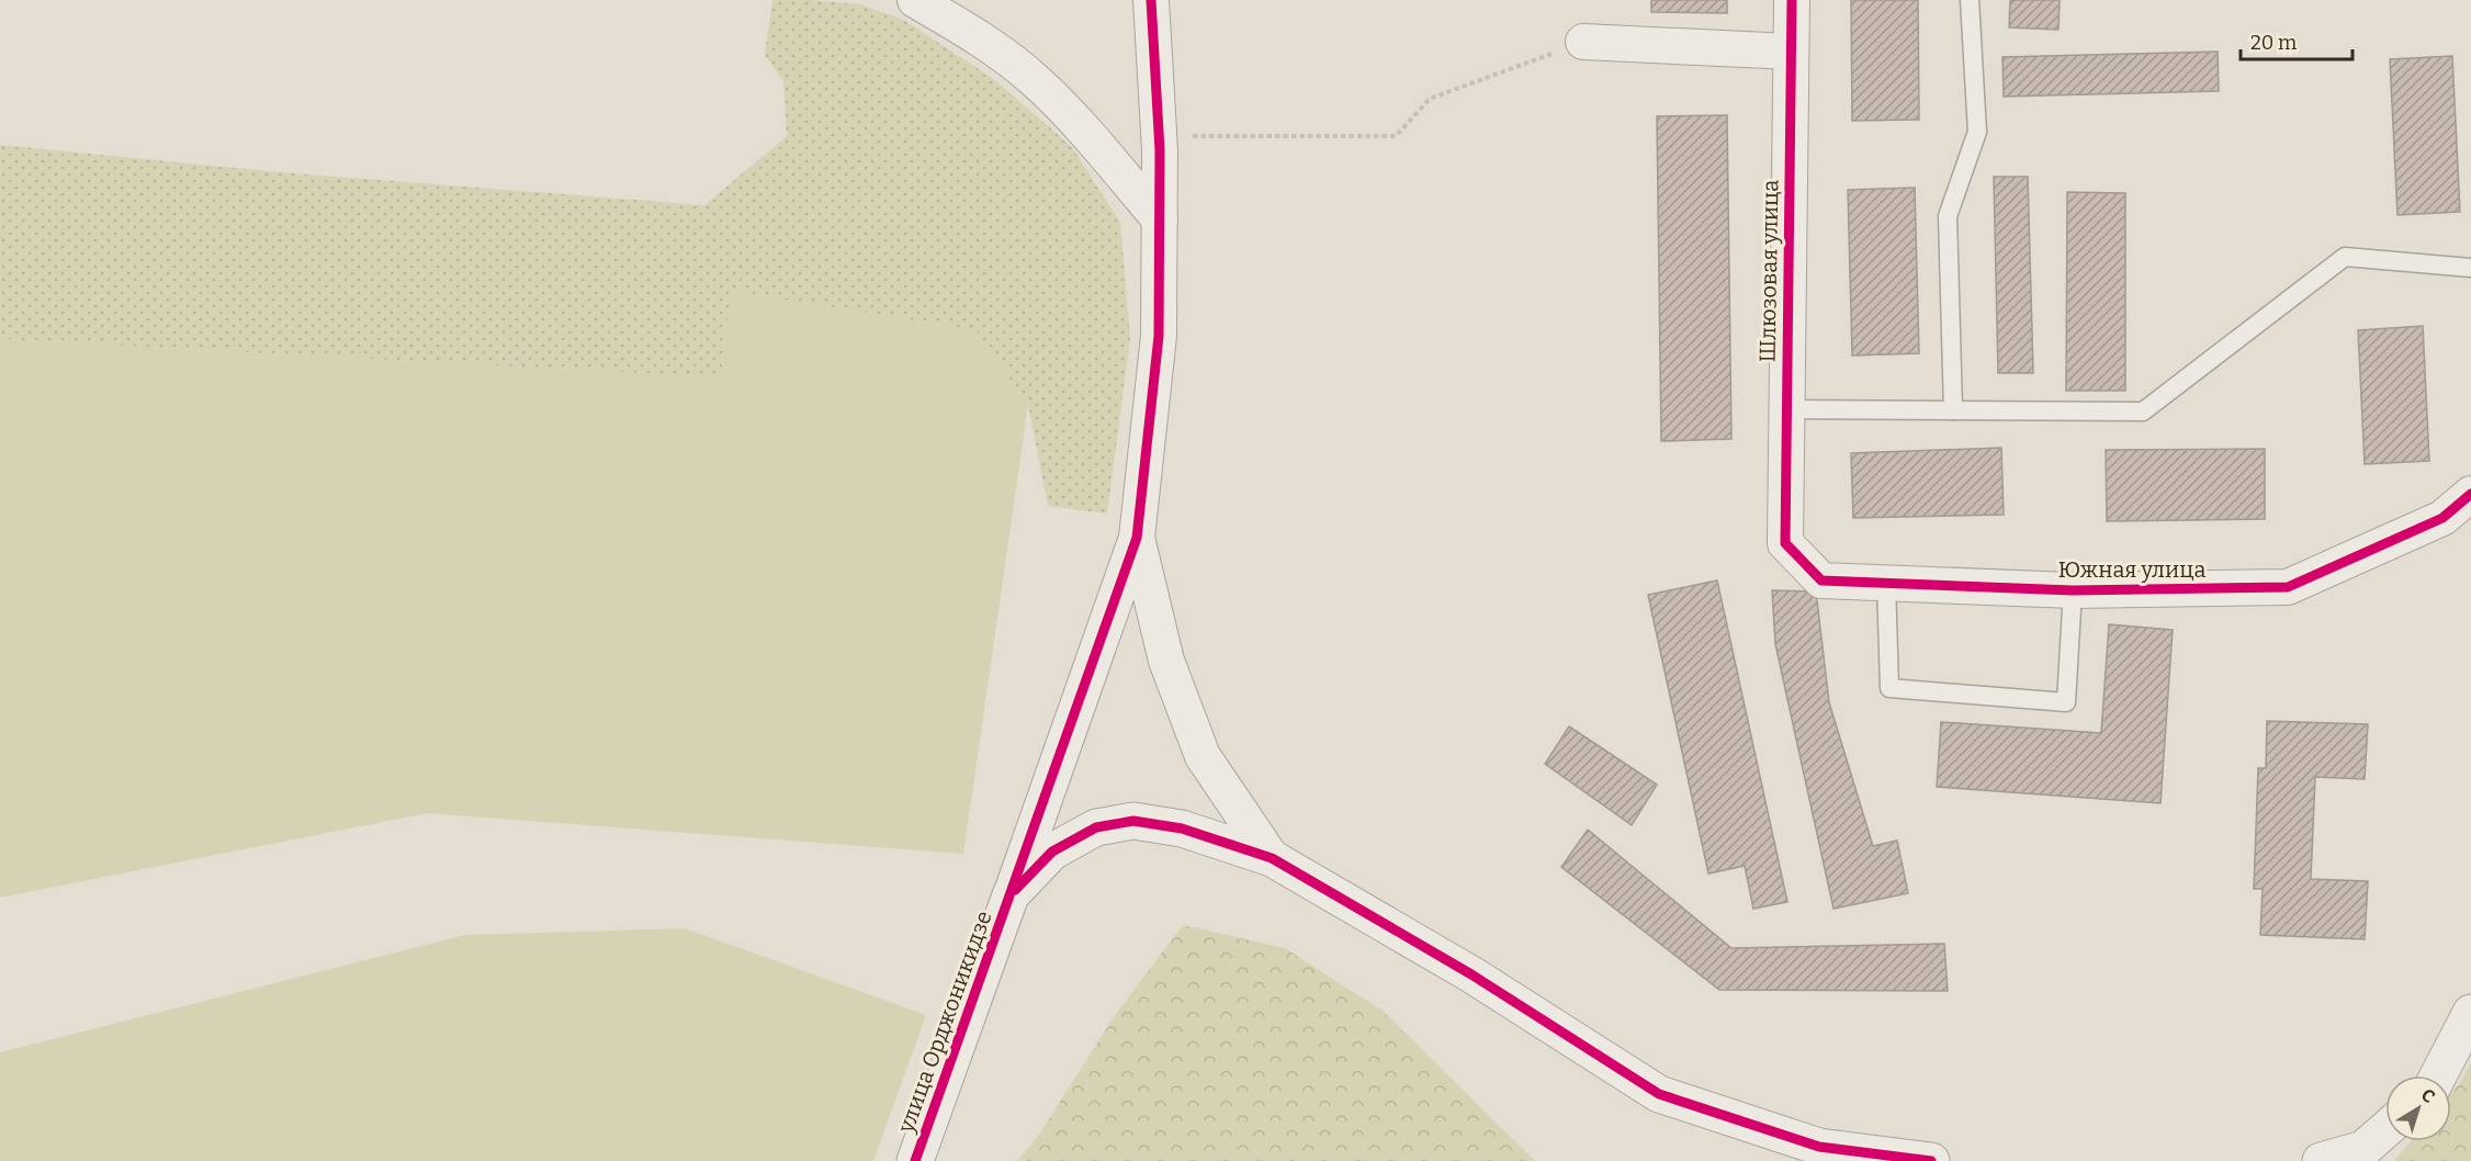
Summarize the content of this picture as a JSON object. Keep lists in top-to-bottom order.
{
  "streets": {
    "street": ["Шлюзовая улица", "Южная улица", "улица Орджоникидзе"]
  },
  "crossings": [
    ["Шлюзовая улица", "Южная улица"]
  ],
  "scale_bar": "20 m",
  "north": "top right"
}
